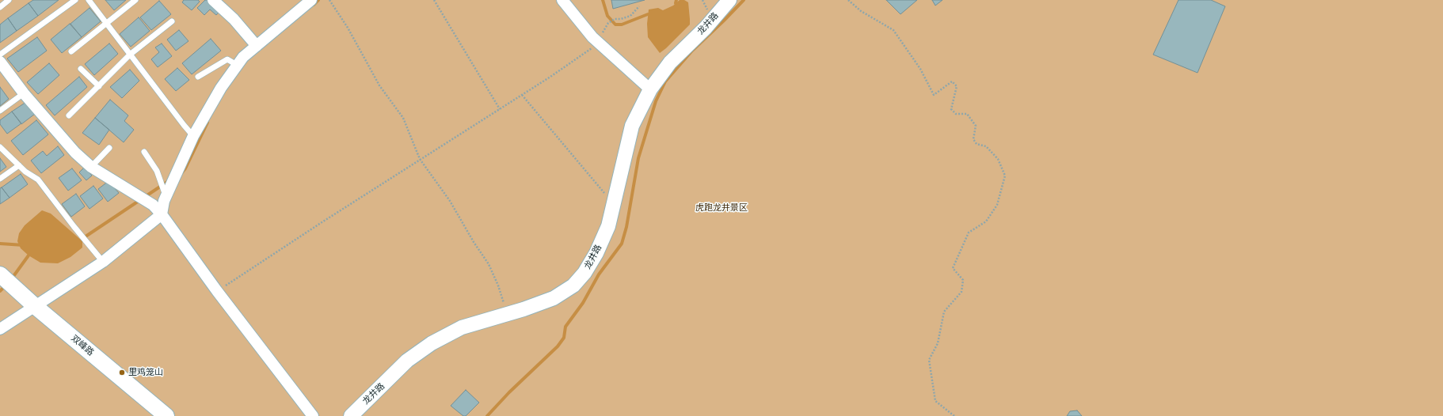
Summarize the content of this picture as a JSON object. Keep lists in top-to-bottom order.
{
  "streets": {
    "main road": ["双峰路"],
    "street": ["龙井路"]
  },
  "parks": ["虎跑龙井景区"],
  "places": ["里鸡笼山"]
}
